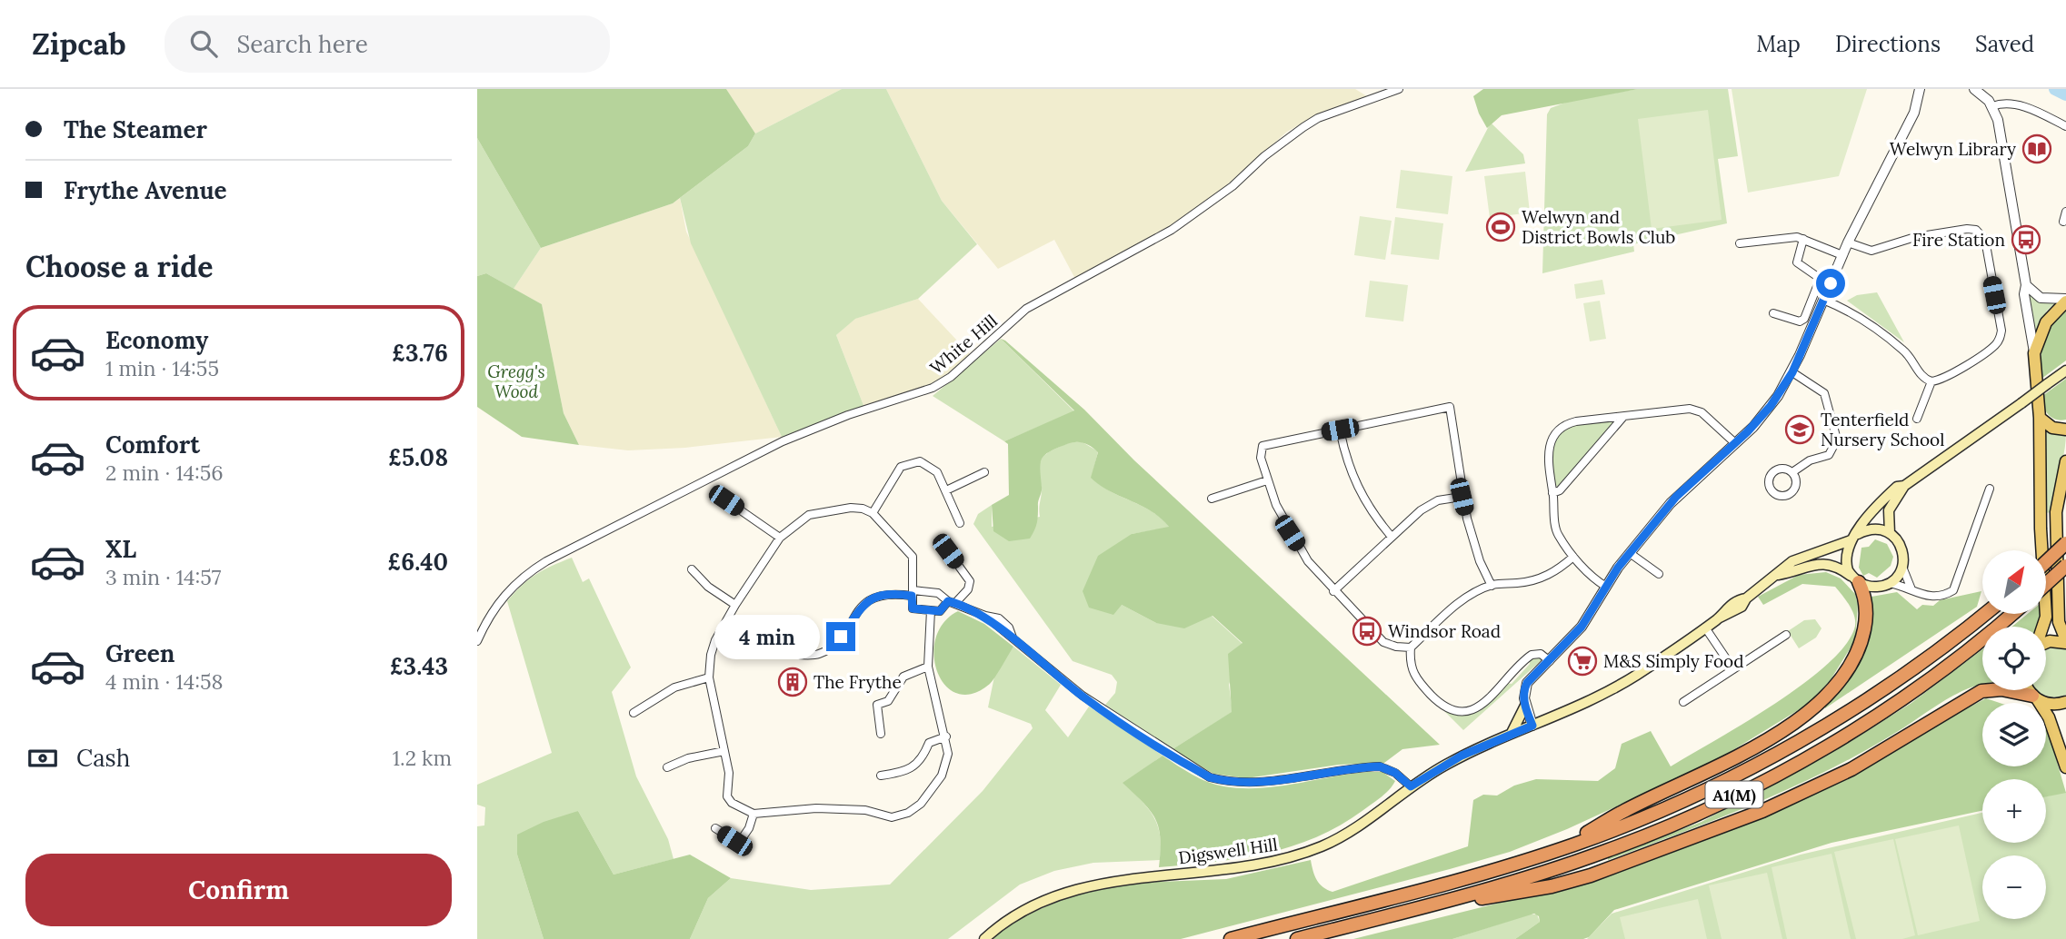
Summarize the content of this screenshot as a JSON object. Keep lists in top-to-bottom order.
{
  "streets": {
    "highway": ["A1(M)"],
    "main road": ["Digswell Hill"],
    "street": ["White Hill"]
  },
  "crossings": [
    ["A1(M)", "Digswell Hill"]
  ],
  "parks": ["Gregg's Wood"],
  "places": {
    "library": ["Welwyn Library"],
    "sports": ["Welwyn and District Bowls Club"],
    "bus stop": ["Fire Station", "Windsor Road"],
    "school or university": ["Tenterfield Nursery School"],
    "supermarket": ["M&S Simply Food"],
    "building": ["The Frythe"]
  },
  "north": "top right",
  "page": {
    "header": "Zipcab",
    "search": "Search here",
    "nav": ["Map", "Directions", "Saved"],
    "banner": ["The Steamer", "Frythe Avenue"],
    "heading": "Choose a ride",
    "list": [
      {
        "name": "Economy",
        "note": "1 min · 14:55",
        "value": "£3.76"
      },
      {
        "name": "Comfort",
        "note": "2 min · 14:56",
        "value": "£5.08"
      },
      {
        "name": "XL",
        "note": "3 min · 14:57",
        "value": "£6.40"
      },
      {
        "name": "Green",
        "note": "4 min · 14:58",
        "value": "£3.43"
      }
    ],
    "map_buttons": ["+", "−"],
    "bubble": "4 min",
    "pay": ["Cash", "1.2 km"],
    "buttons": "Confirm"
  }
}
